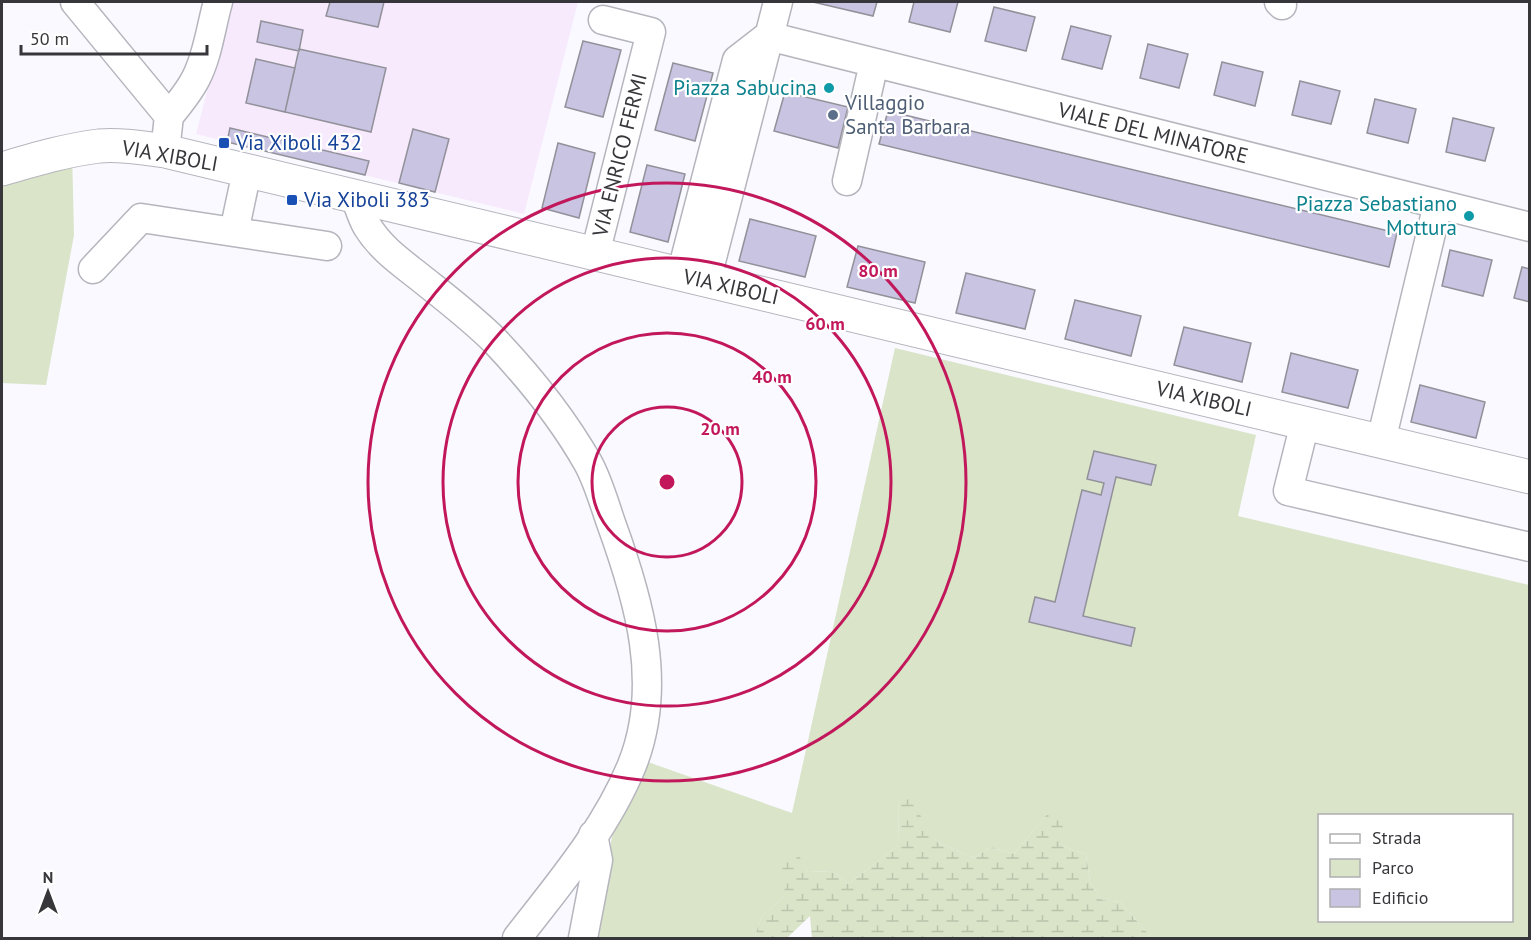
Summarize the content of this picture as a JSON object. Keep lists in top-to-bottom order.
{
  "streets": {
    "main road": ["VIA XIBOLI"],
    "street": ["VIALE DEL MINATORE", "VIA ENRICO FERMI"]
  },
  "crossings": [
    ["VIA ENRICO FERMI", "VIA XIBOLI"]
  ],
  "places": {
    "other": ["Piazza Sabucina", "Villaggio Santa Barbara", "Piazza Sebastiano Mottura"],
    "transit": ["Via Xiboli 432", "Via Xiboli 383"]
  },
  "legend": ["Strada", "Parco", "Edificio"],
  "scale_bar": "50 m",
  "north": "top",
  "rings": [
    "80 m",
    "60 m",
    "40 m",
    "20 m"
  ]
}
